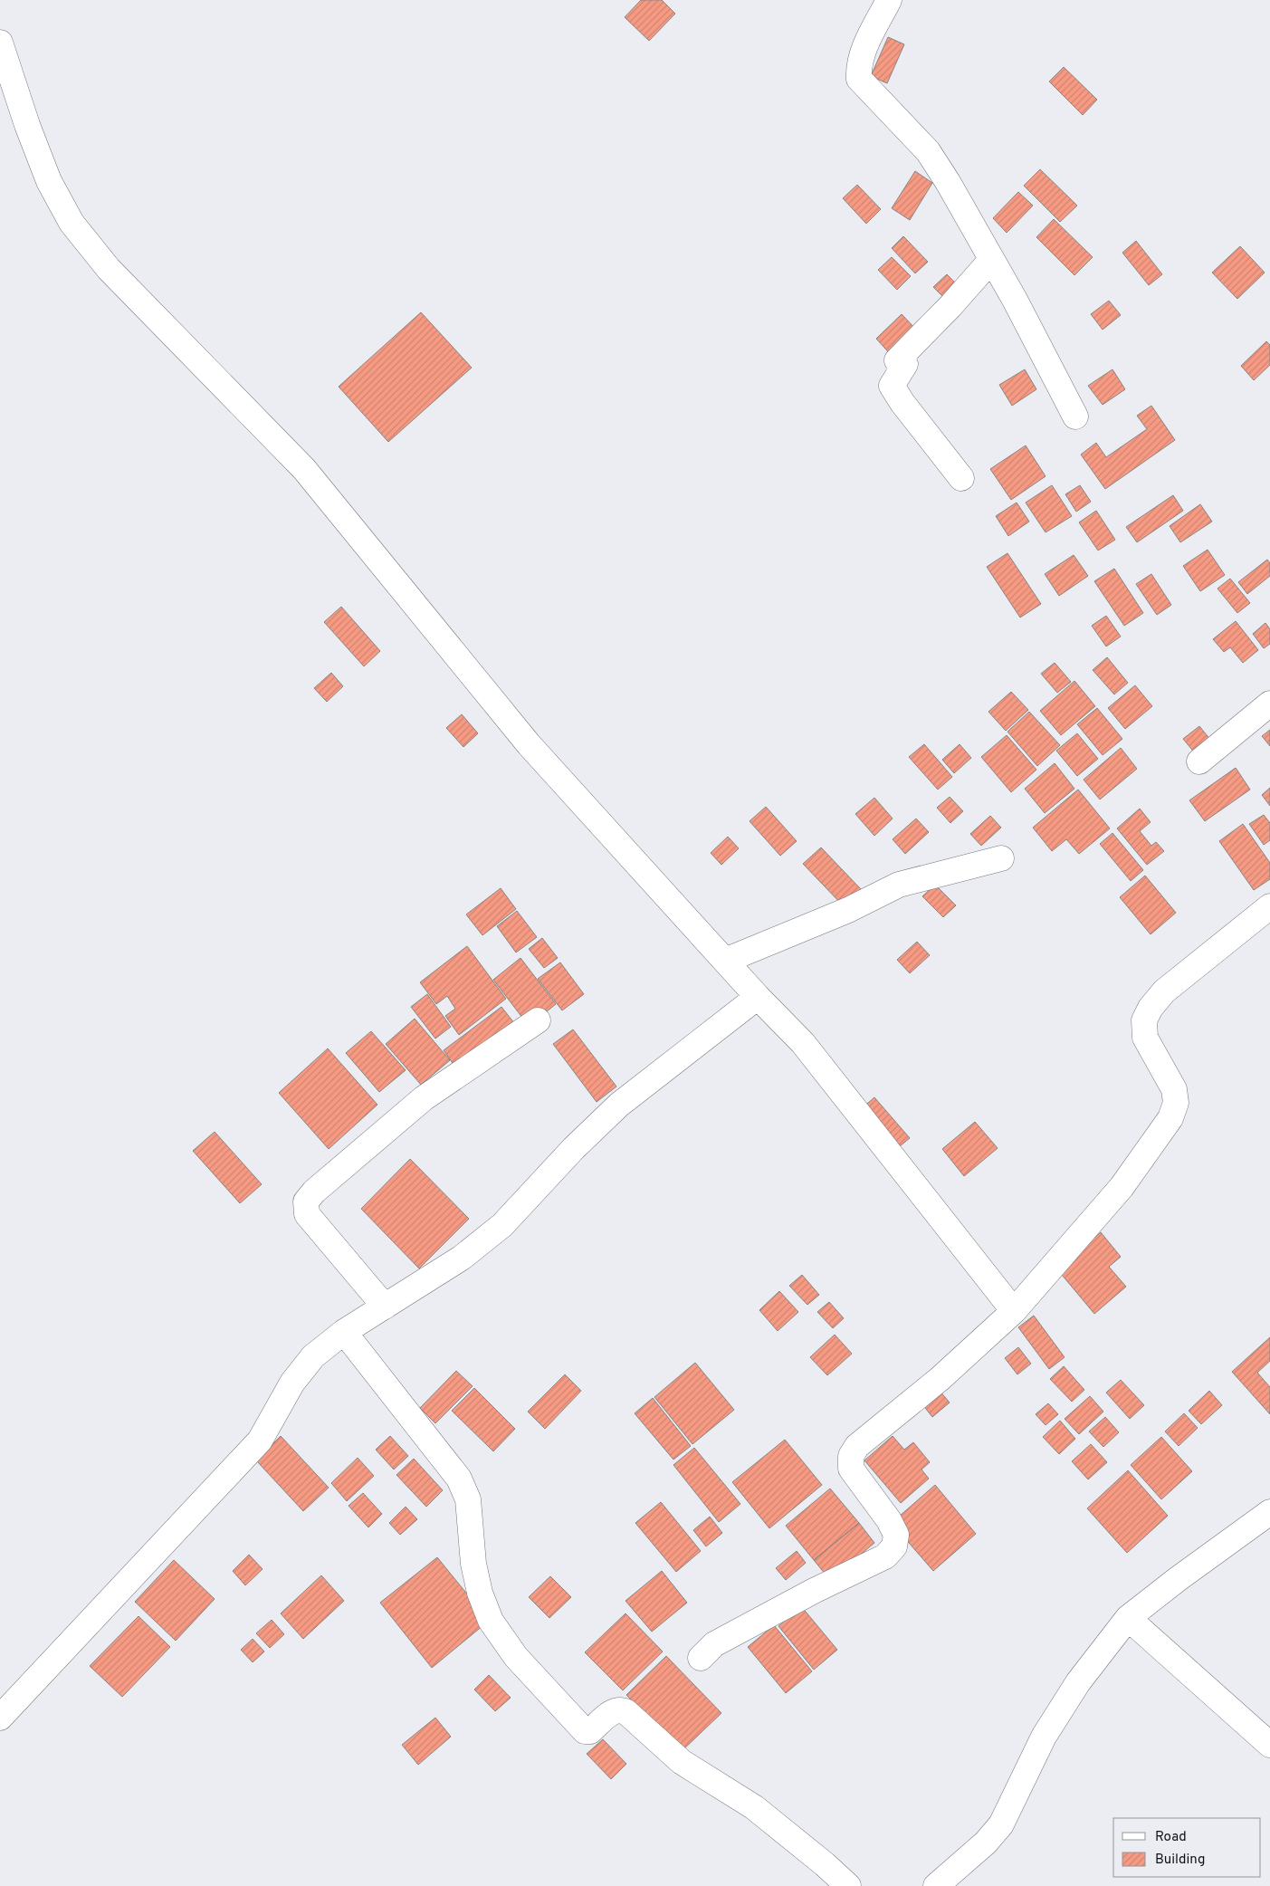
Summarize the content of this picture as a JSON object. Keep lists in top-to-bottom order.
{
  "legend": ["Road", "Building"]
}
